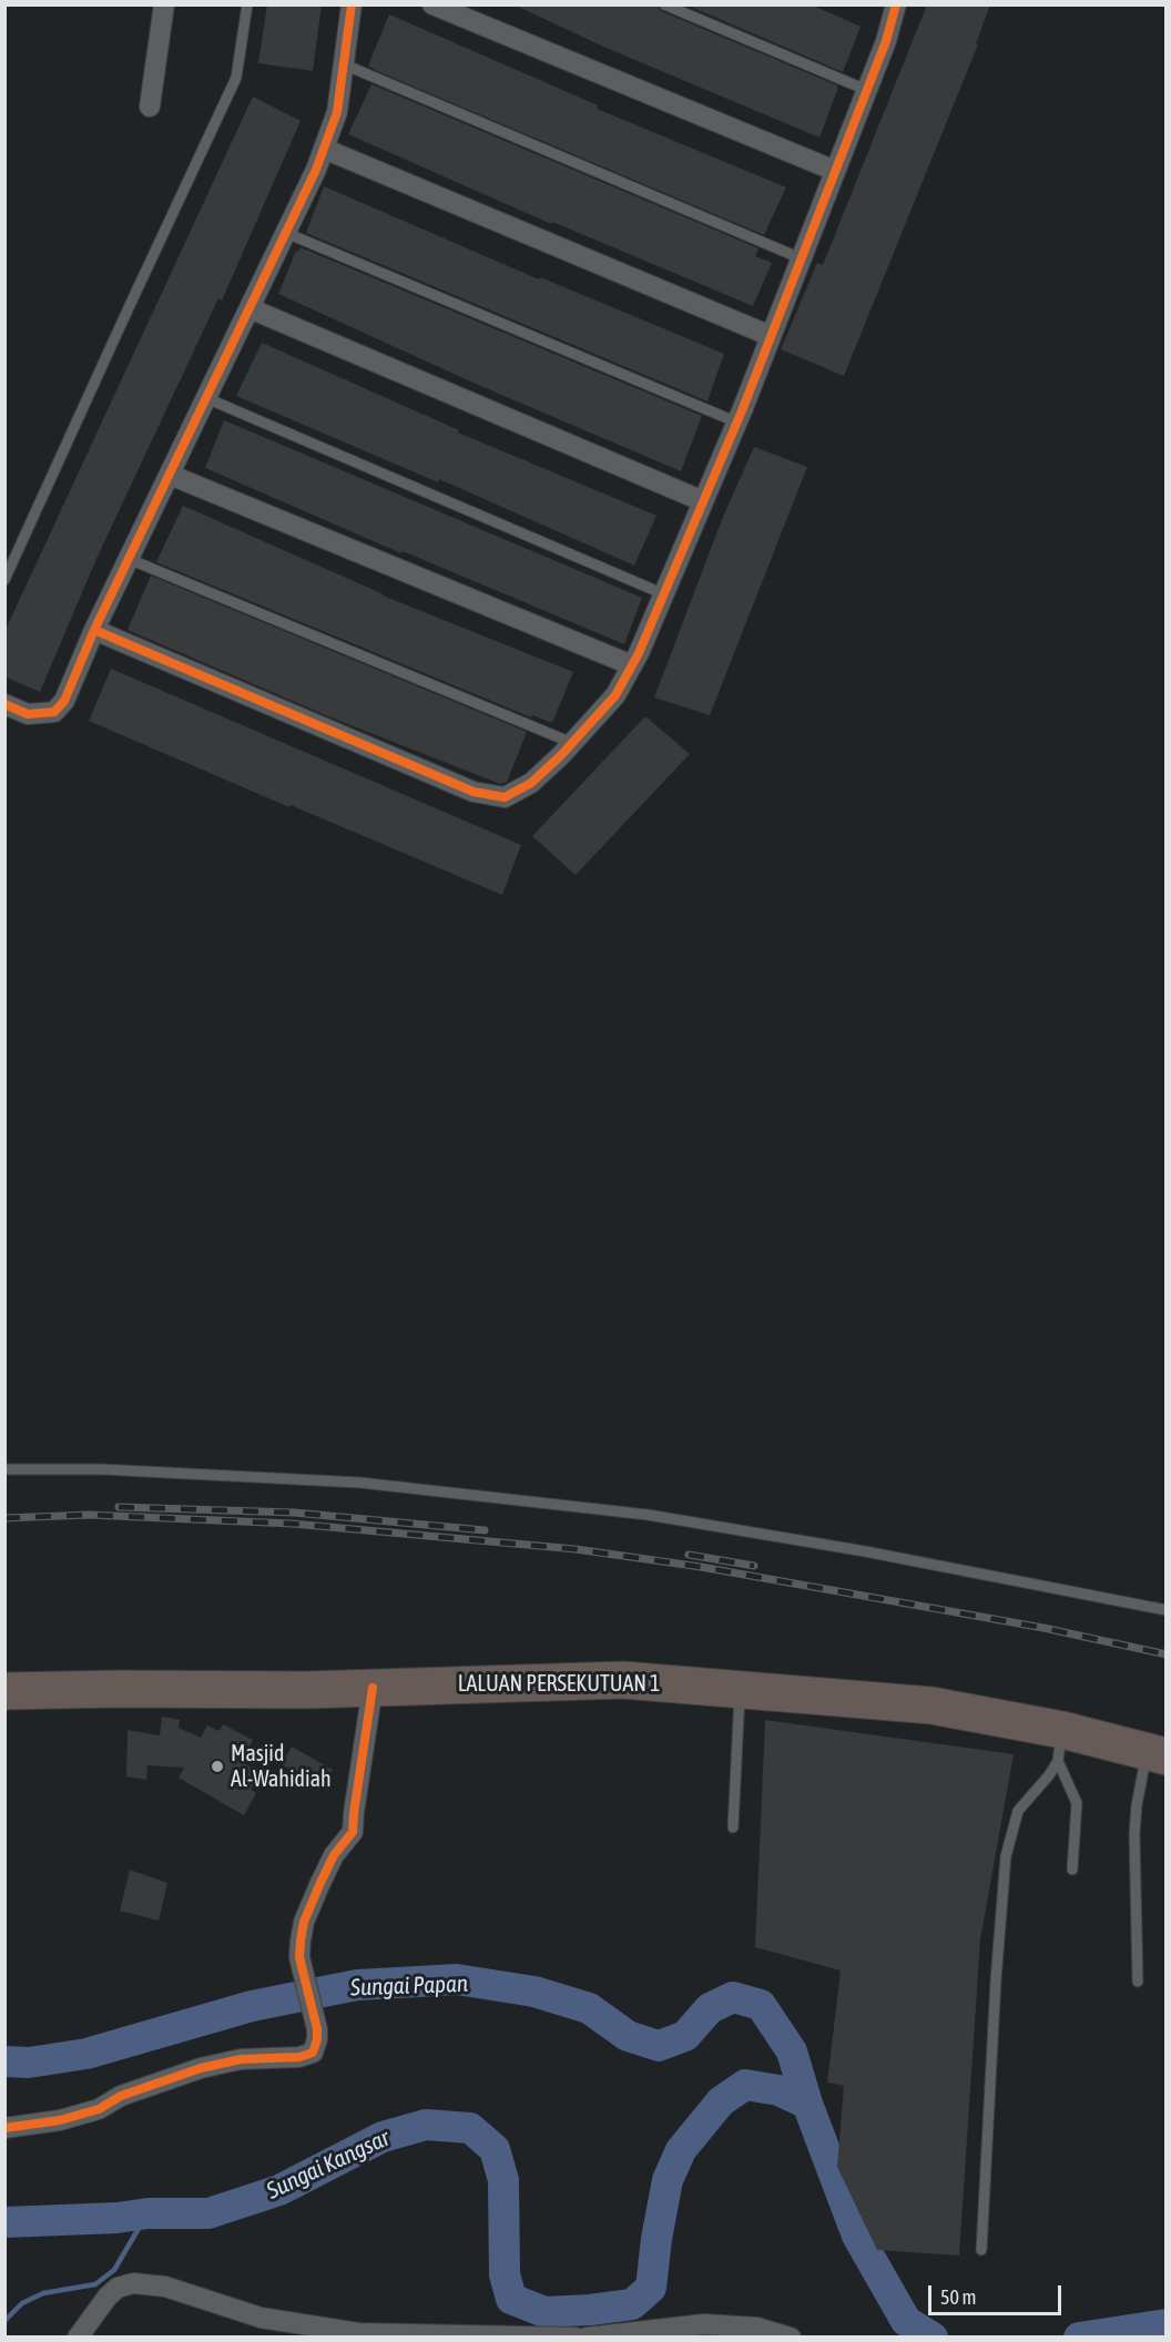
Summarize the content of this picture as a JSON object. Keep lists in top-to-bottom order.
{
  "streets": {
    "highway": ["LALUAN PERSEKUTUAN 1"]
  },
  "water": ["Sungai Papan", "Sungai Kangsar"],
  "places": ["Masjid Al-Wahidiah"],
  "scale_bar": "50 m"
}
